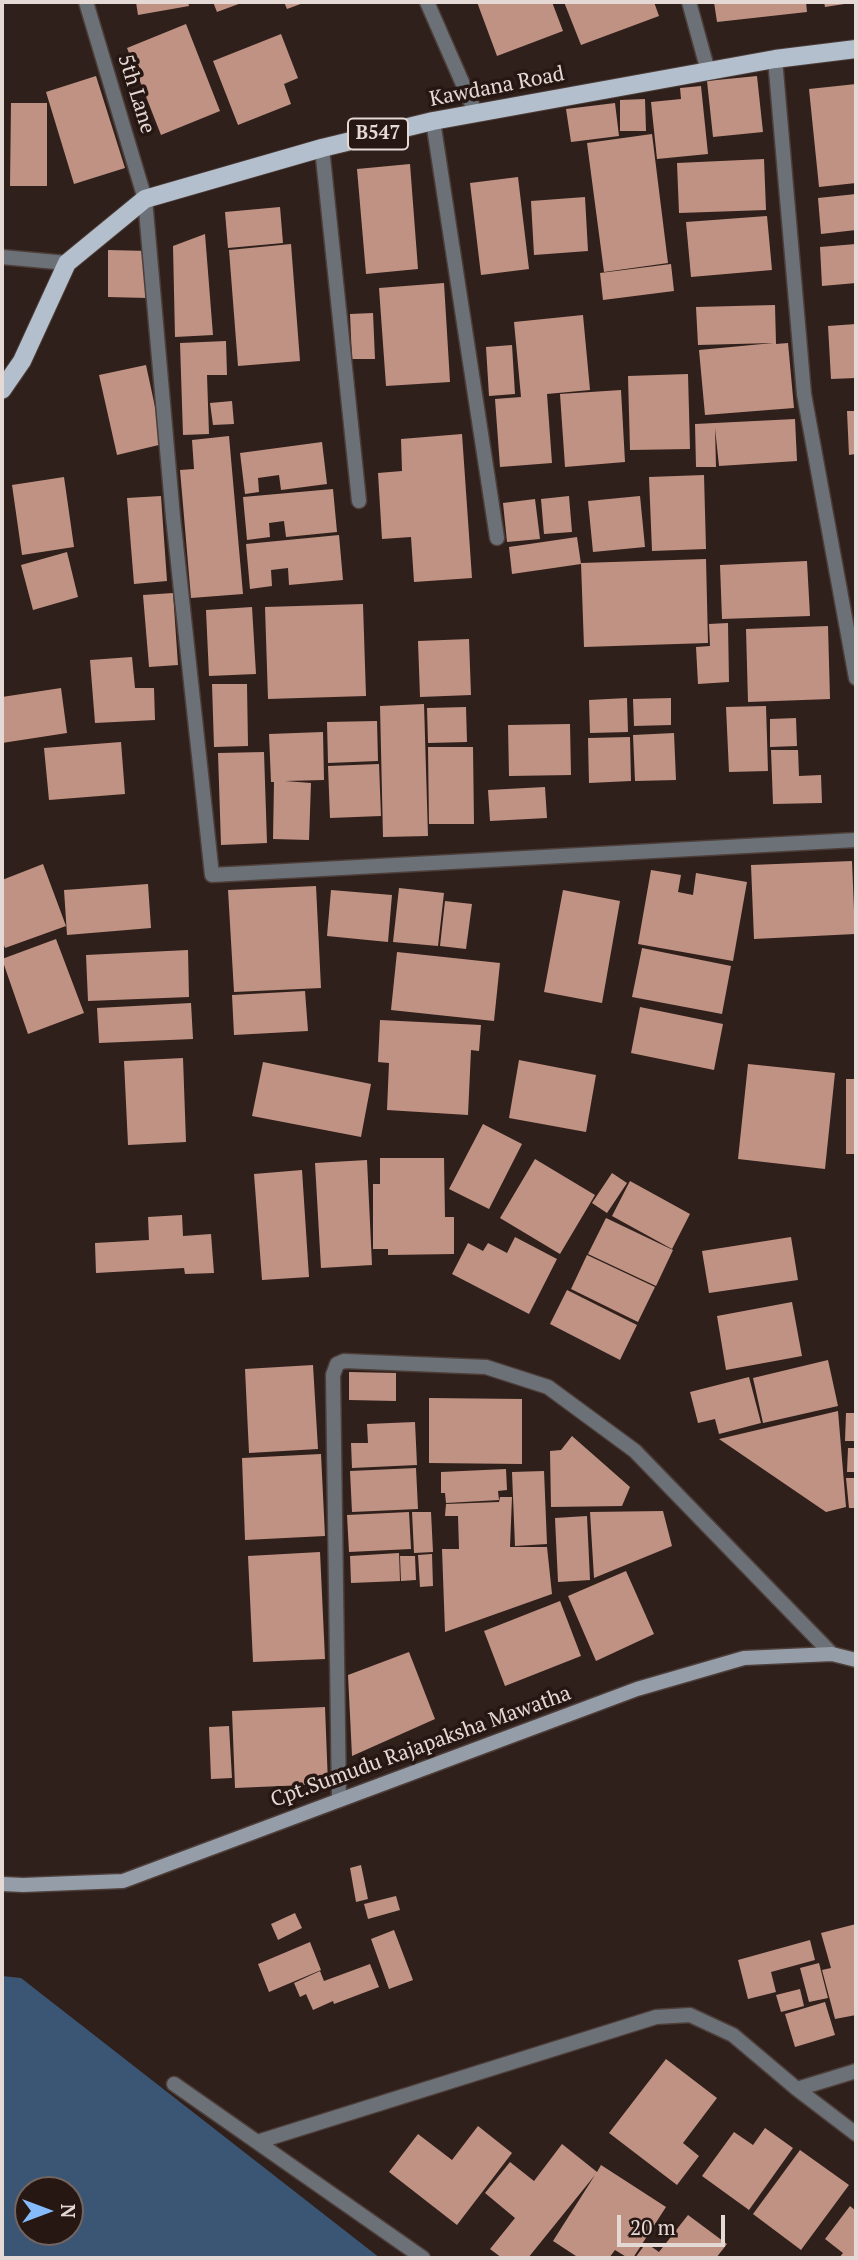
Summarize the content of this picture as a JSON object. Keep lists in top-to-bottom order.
{
  "streets": {
    "main road": ["Kawdana Road", "B547", "Cpt.Sumudu Rajapaksha Mawatha"],
    "street": ["5th Lane"]
  },
  "crossings": [
    ["Kawdana Road", "5th Lane"]
  ],
  "scale_bar": "20 m",
  "north": "right"
}
